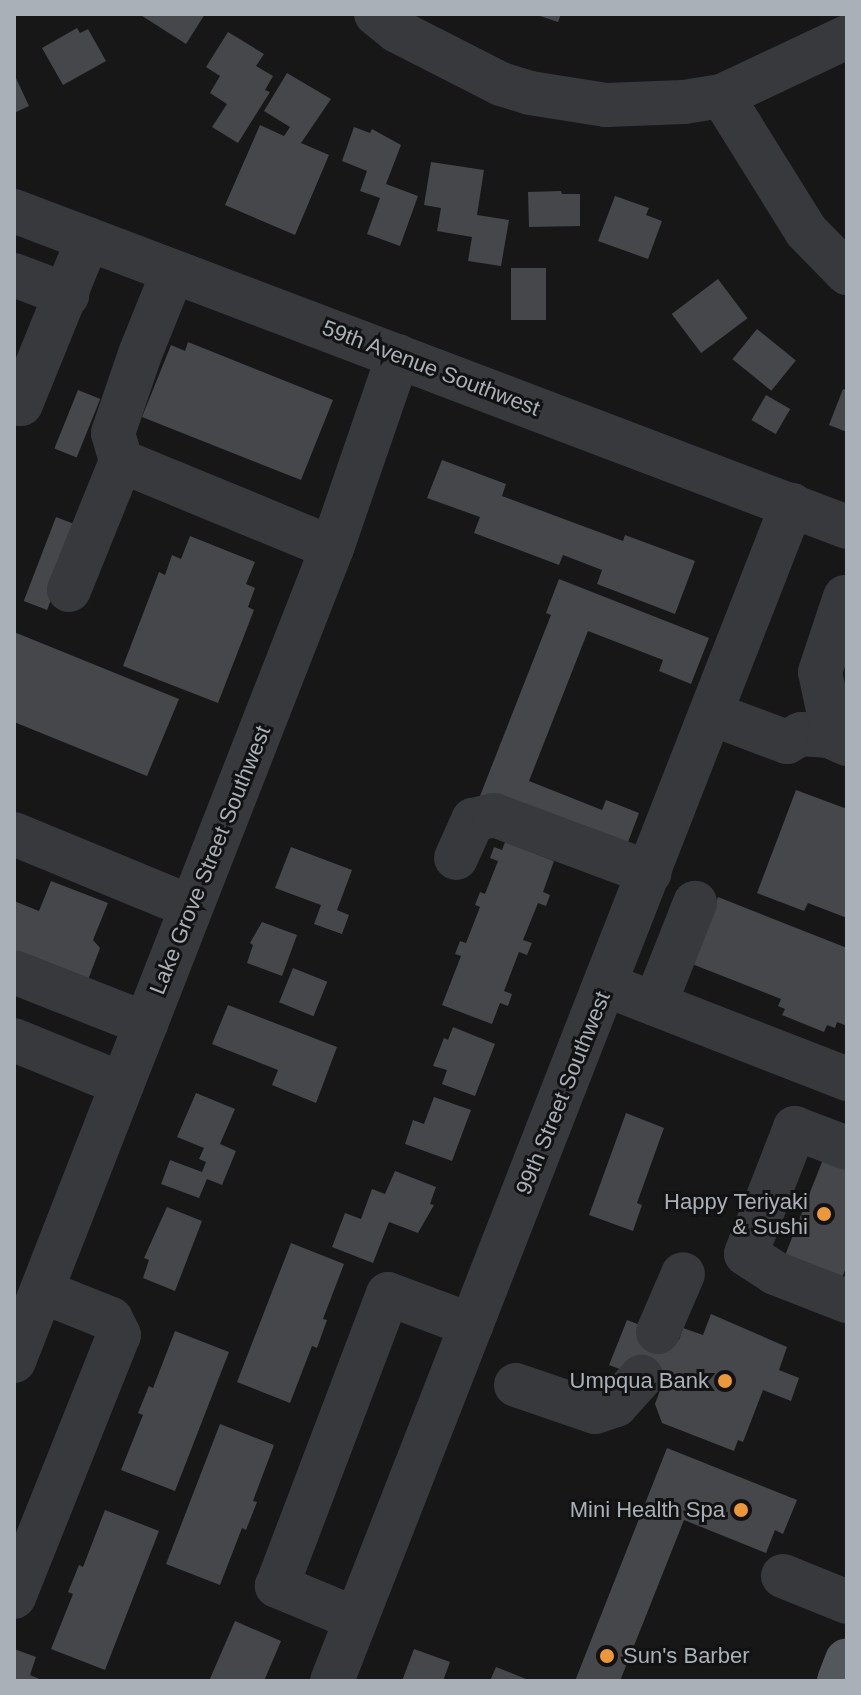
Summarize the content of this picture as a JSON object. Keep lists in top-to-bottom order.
{
  "streets": {
    "street": ["59th Avenue Southwest", "Lake Grove Street Southwest", "99th Street Southwest"]
  },
  "crossings": [
    ["59th Avenue Southwest", "Lake Grove Street Southwest"],
    ["59th Avenue Southwest", "99th Street Southwest"]
  ],
  "places": [
    "Happy Teriyaki & Sushi",
    "Umpqua Bank",
    "Mini Health Spa",
    "Sun's Barber"
  ]
}
